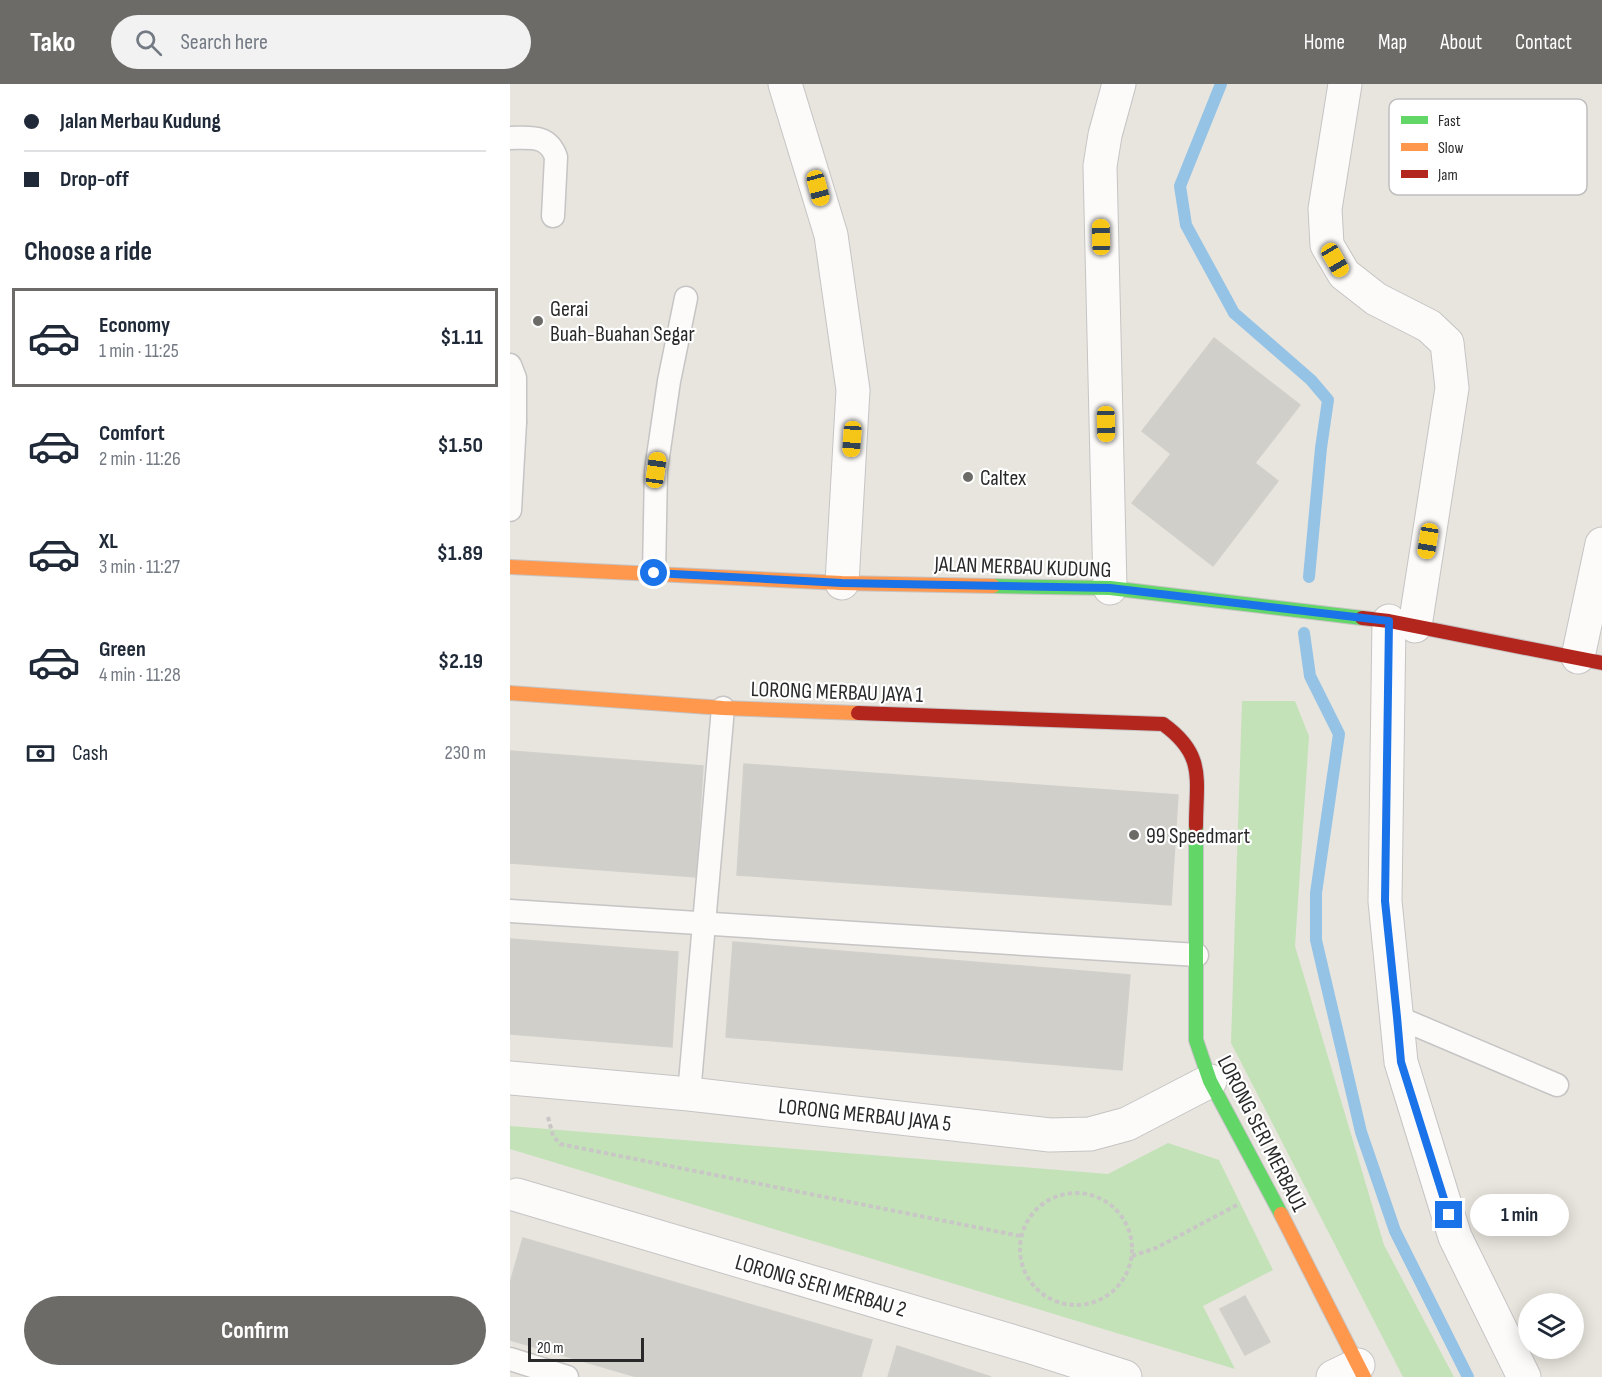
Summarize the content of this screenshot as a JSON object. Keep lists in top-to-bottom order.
{
  "streets": {
    "street": [
      "JALAN MERBAU KUDUNG",
      "LORONG MERBAU JAYA 1",
      "LORONG MERBAU JAYA 5",
      "LORONG SERI MERBAU1",
      "LORONG SERI MERBAU 2"
    ]
  },
  "crossings": [
    ["LORONG MERBAU JAYA 1", "LORONG SERI MERBAU1"],
    ["LORONG MERBAU JAYA 5", "LORONG SERI MERBAU1"]
  ],
  "places": ["Gerai Buah-Buahan Segar", "Caltex", "99 Speedmart"],
  "legend": ["Fast", "Slow", "Jam"],
  "scale_bar": "20 m",
  "page": {
    "header": "Tako",
    "search": "Search here",
    "nav": [
      "Home",
      "Map",
      "About",
      "Contact"
    ],
    "banner": ["Jalan Merbau Kudung", "Drop-off"],
    "heading": "Choose a ride",
    "list": [
      {
        "name": "Economy",
        "note": "1 min · 11:25",
        "value": "$1.11"
      },
      {
        "name": "Comfort",
        "note": "2 min · 11:26",
        "value": "$1.50"
      },
      {
        "name": "XL",
        "note": "3 min · 11:27",
        "value": "$1.89"
      },
      {
        "name": "Green",
        "note": "4 min · 11:28",
        "value": "$2.19"
      }
    ],
    "pay": ["Cash", "230 m"],
    "bubble": "1 min",
    "buttons": "Confirm",
    "scale": "20 m"
  }
}
